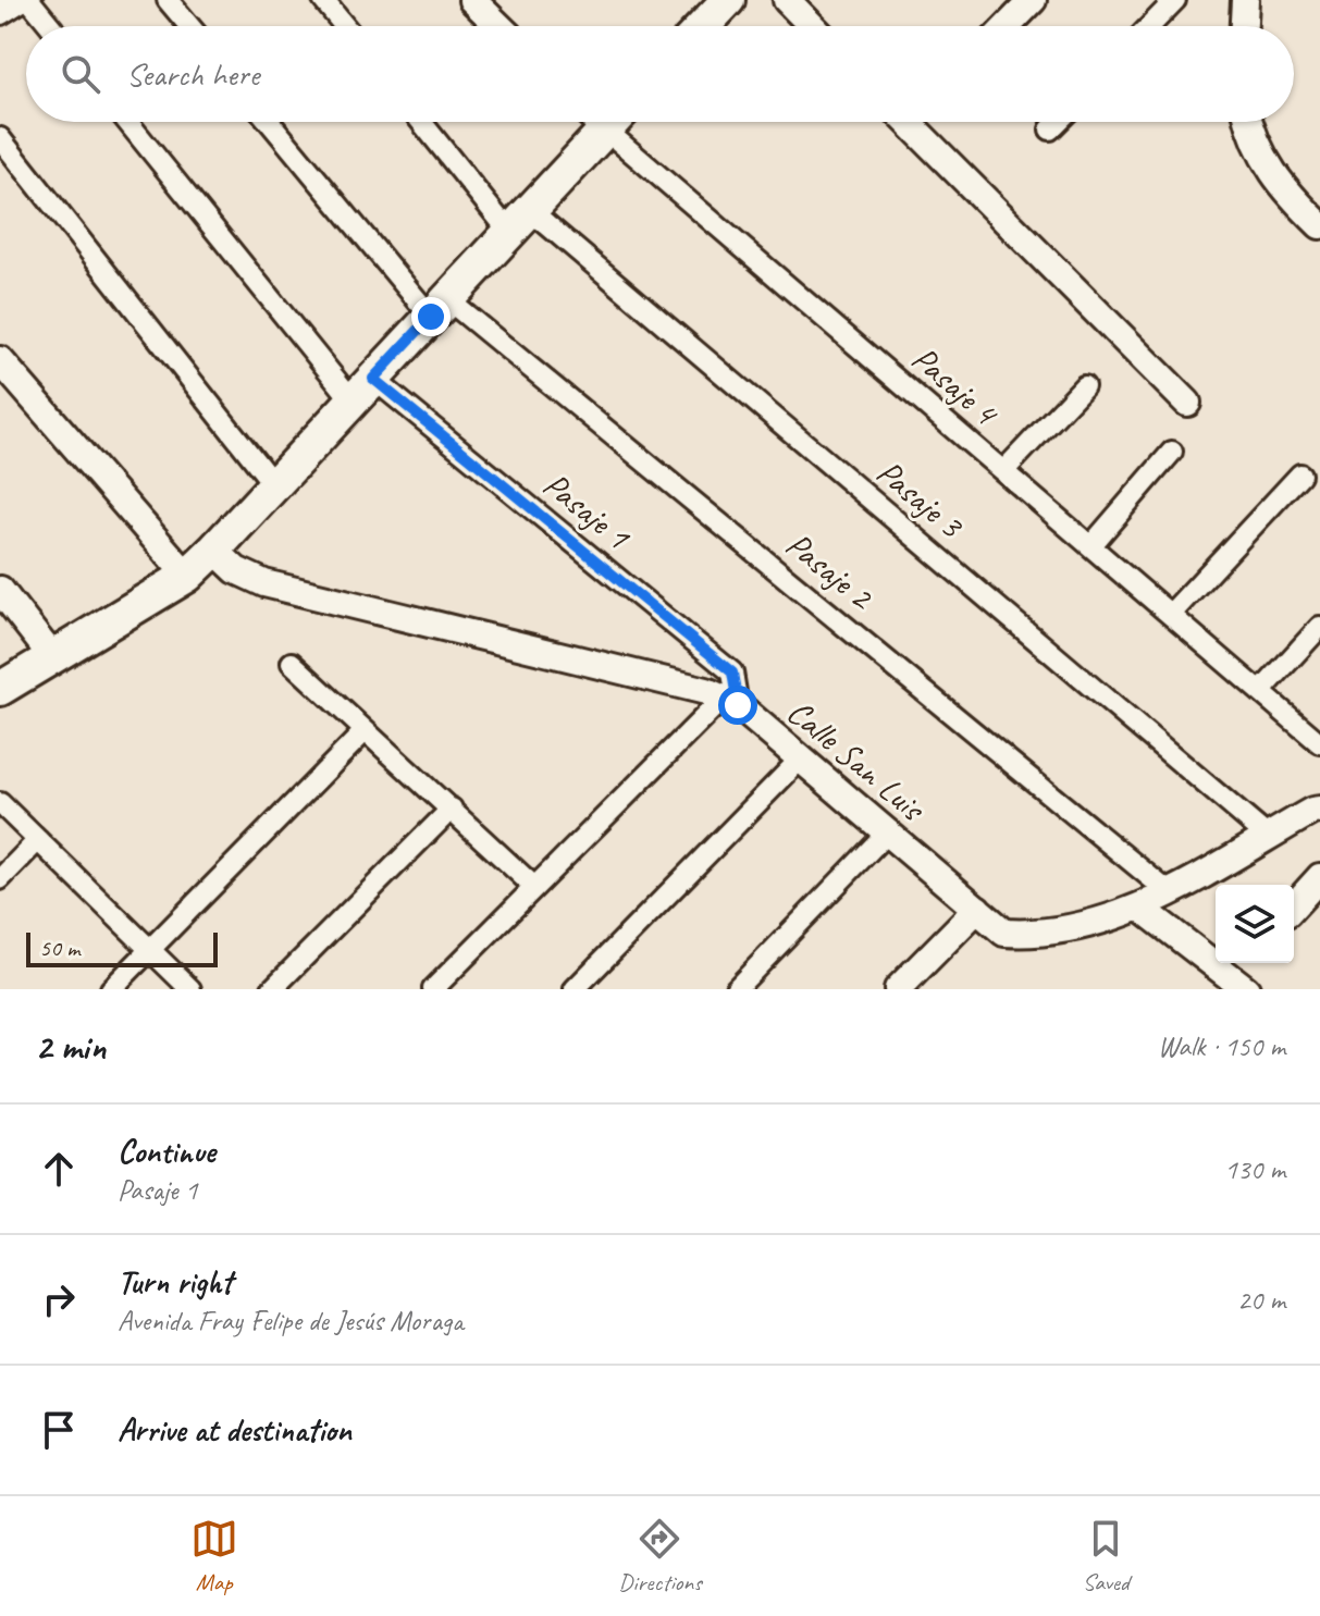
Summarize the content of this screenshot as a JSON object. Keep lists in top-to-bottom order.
{
  "streets": {
    "street": [
      "Pasaje 4",
      "Pasaje 3",
      "Pasaje 1",
      "Pasaje 2",
      "Calle San Luis"
    ]
  },
  "crossings": [
    ["Pasaje 3", "Calle San Luis"],
    ["Pasaje 1", "Calle San Luis"],
    ["Pasaje 2", "Calle San Luis"]
  ],
  "scale_bar": "50 m",
  "page": {
    "search": "Search here",
    "scale": "50 m",
    "heading": ["2 min", "Walk · 150 m"],
    "list": [
      ["Continue", "Pasaje 1", "130 m"],
      ["Turn right", "Avenida Fray Felipe de Jesús Moraga", "20 m"],
      "Arrive at destination"
    ],
    "nav": ["Map", "Directions", "Saved"]
  }
}
